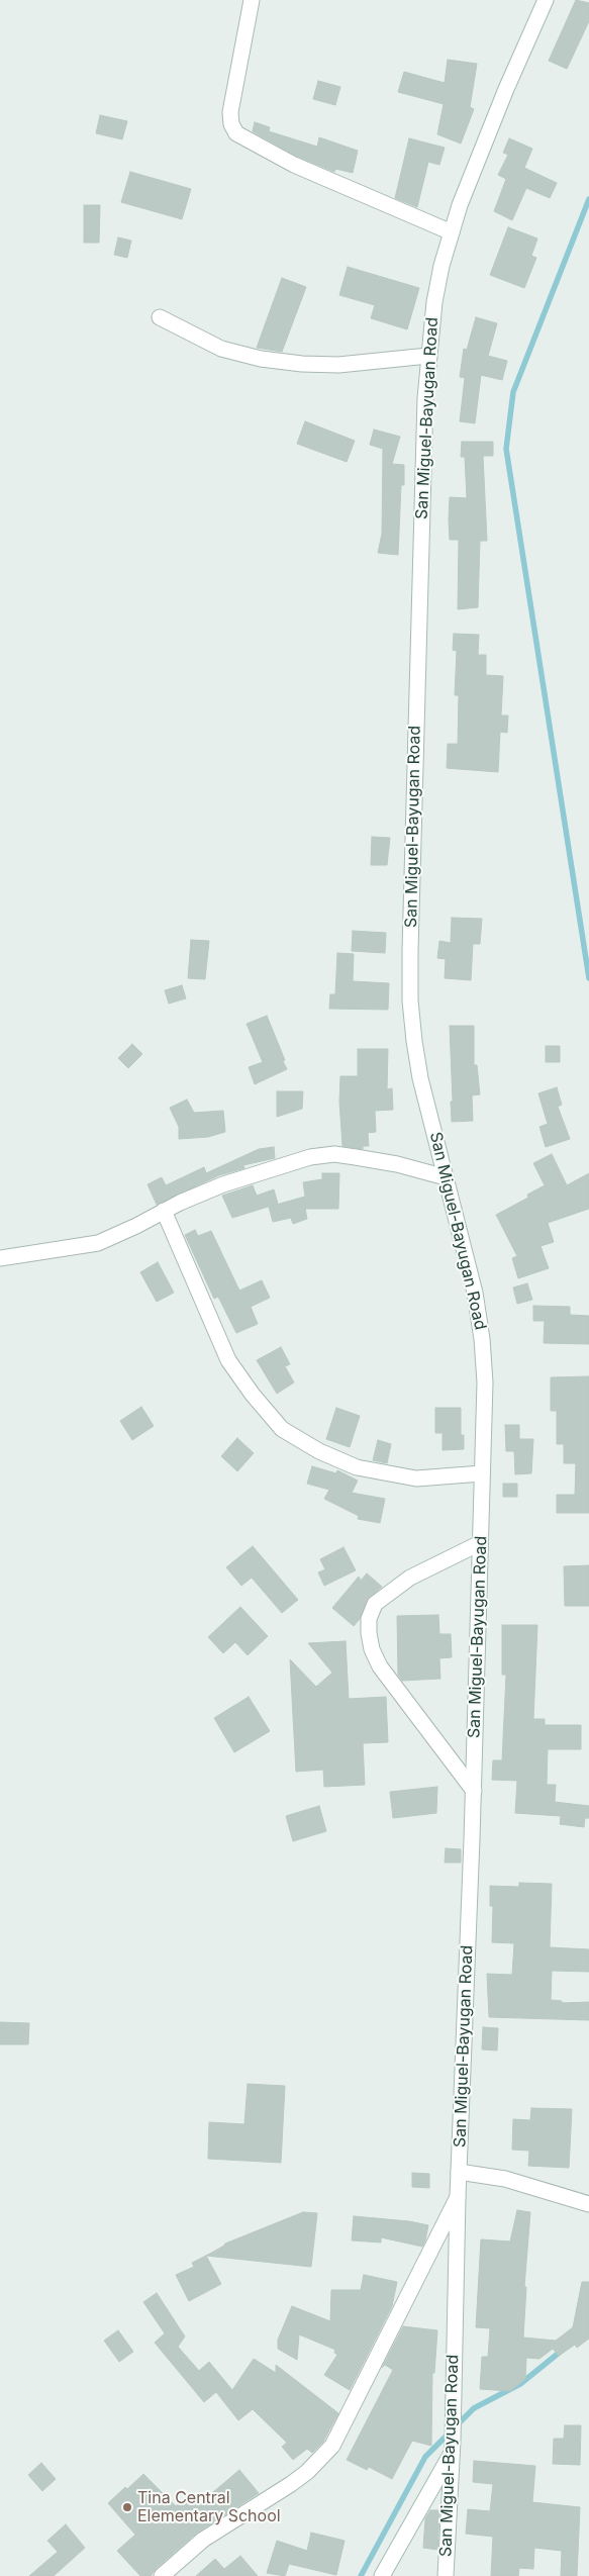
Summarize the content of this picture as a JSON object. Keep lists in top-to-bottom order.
{
  "streets": {
    "street": ["San Miguel-Bayugan Road"]
  },
  "places": ["Tina Central Elementary School"]
}
